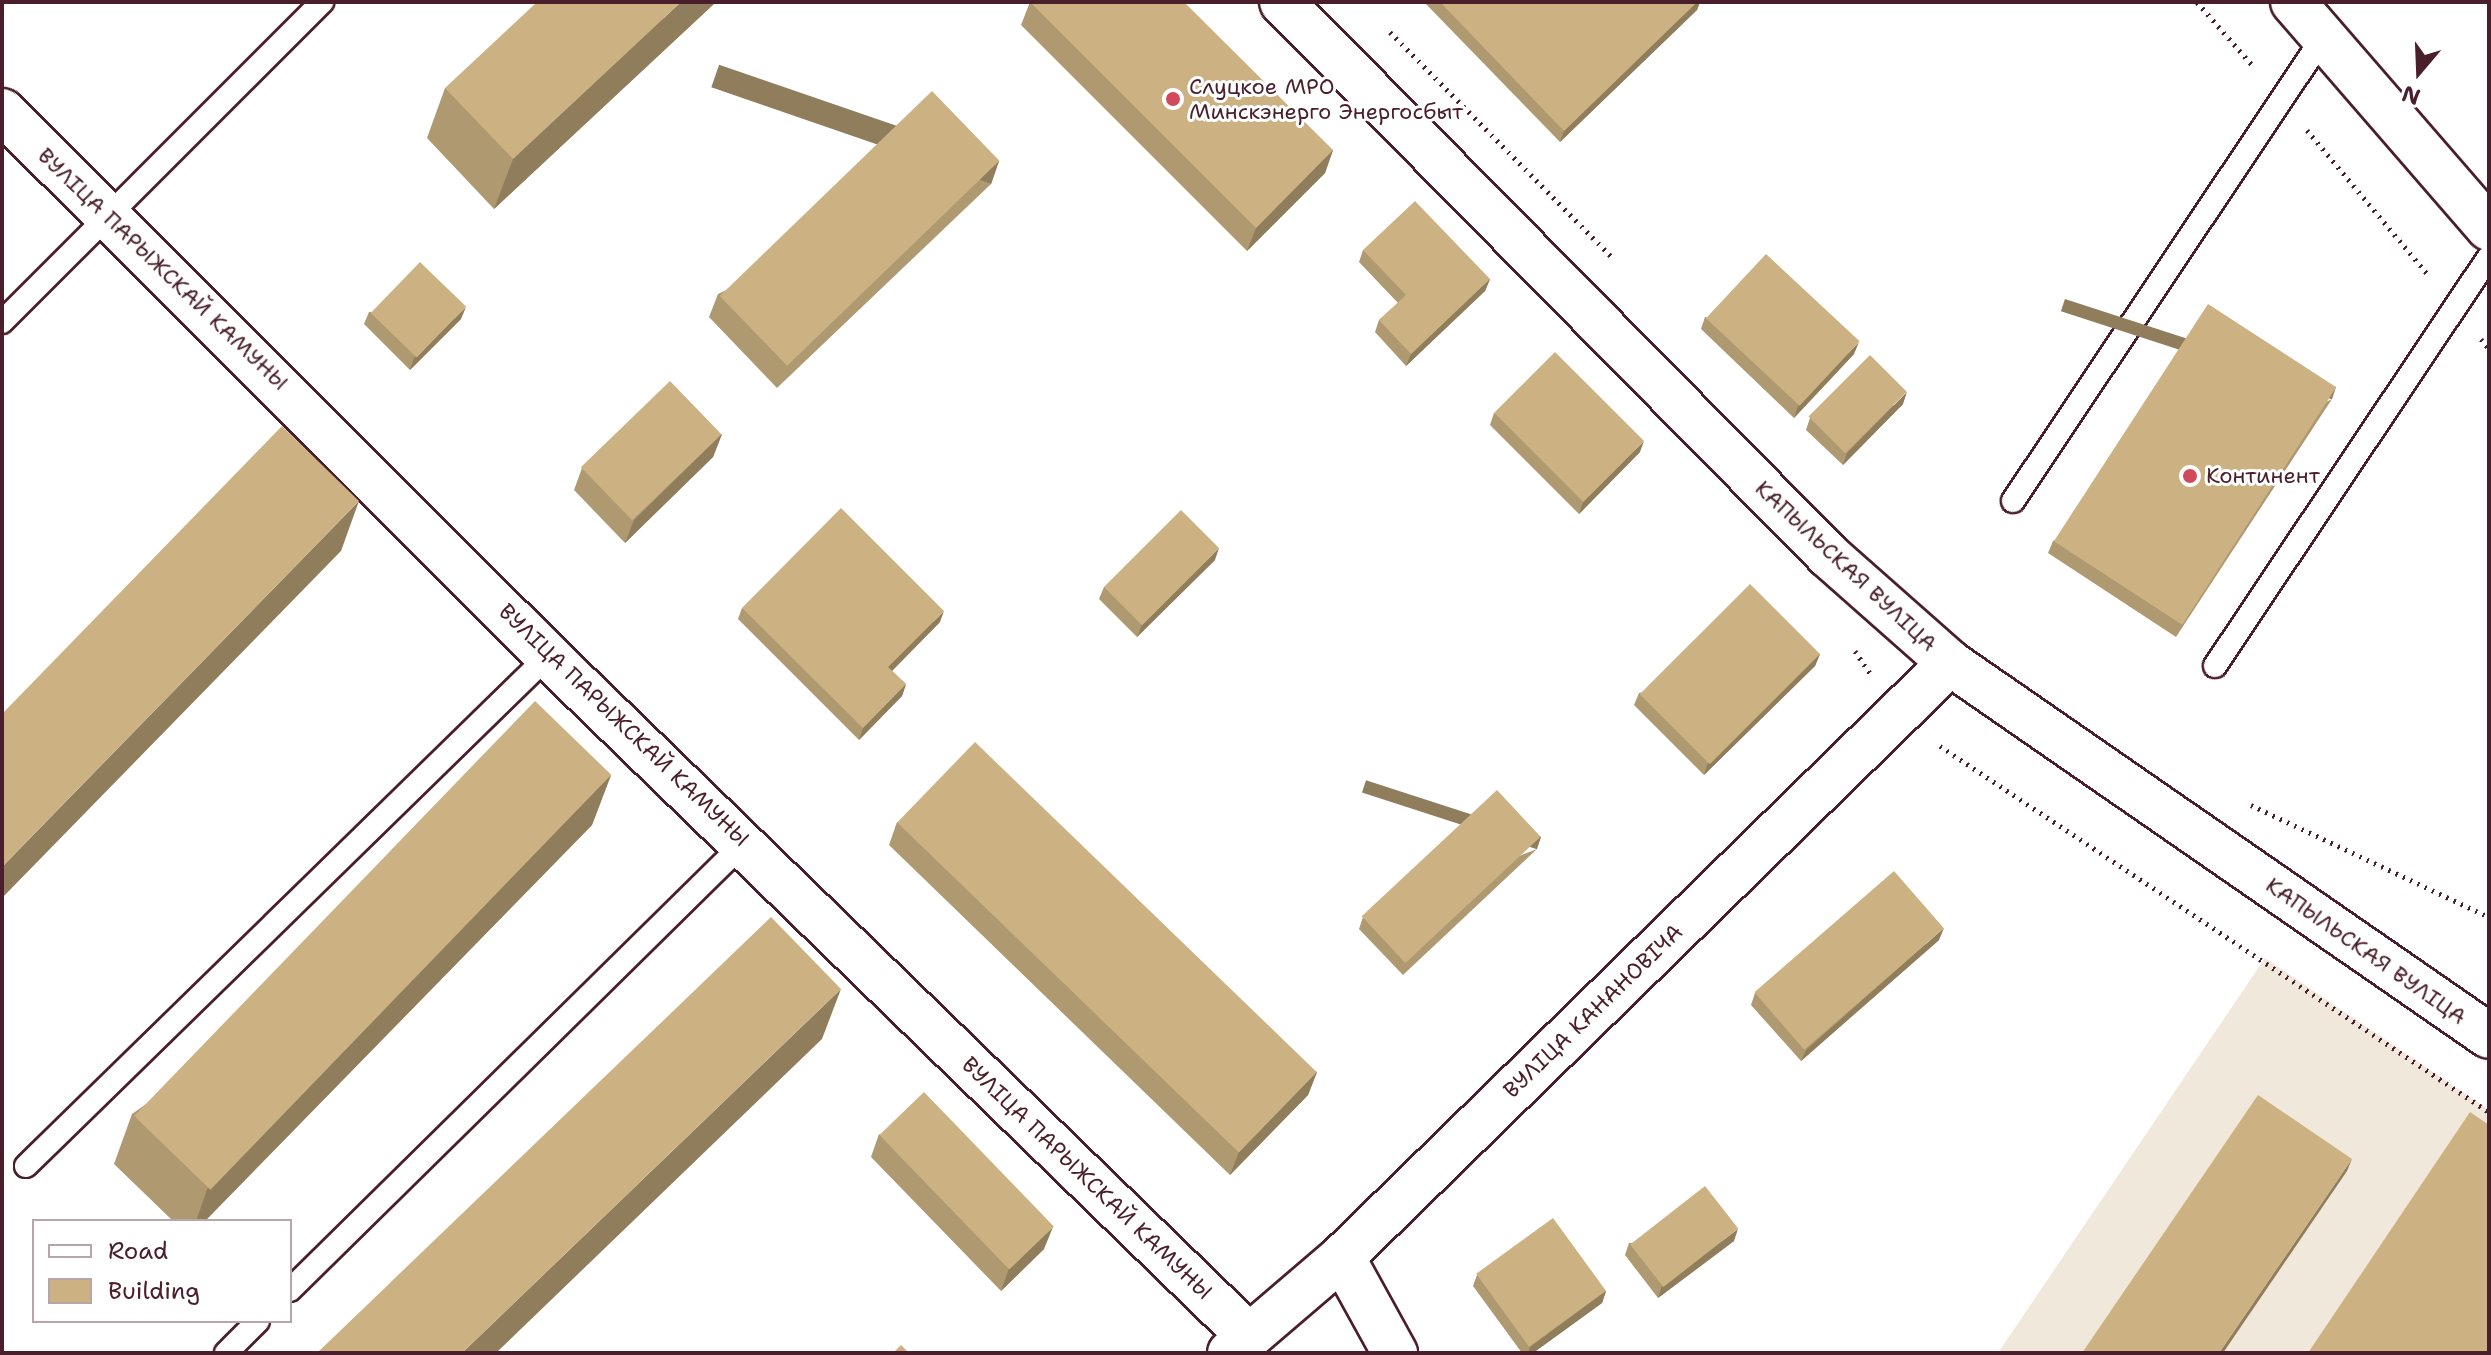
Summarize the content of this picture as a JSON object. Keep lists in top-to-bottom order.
{
  "streets": {
    "street": ["ВУЛІЦА ПАРЫЖСКАЙ КАМУНЫ", "КАПЫЛЬСКАЯ ВУЛІЦА", "ВУЛІЦА КАНАНОВІЧА"]
  },
  "crossings": [
    ["ВУЛІЦА ПАРЫЖСКАЙ КАМУНЫ", "ВУЛІЦА КАНАНОВІЧА"],
    ["КАПЫЛЬСКАЯ ВУЛІЦА", "ВУЛІЦА КАНАНОВІЧА"]
  ],
  "places": ["Слуцкое МРО Минскэнерго Энергосбыт", "Континент"],
  "legend": ["Road", "Building"],
  "north": "bottom"
}
